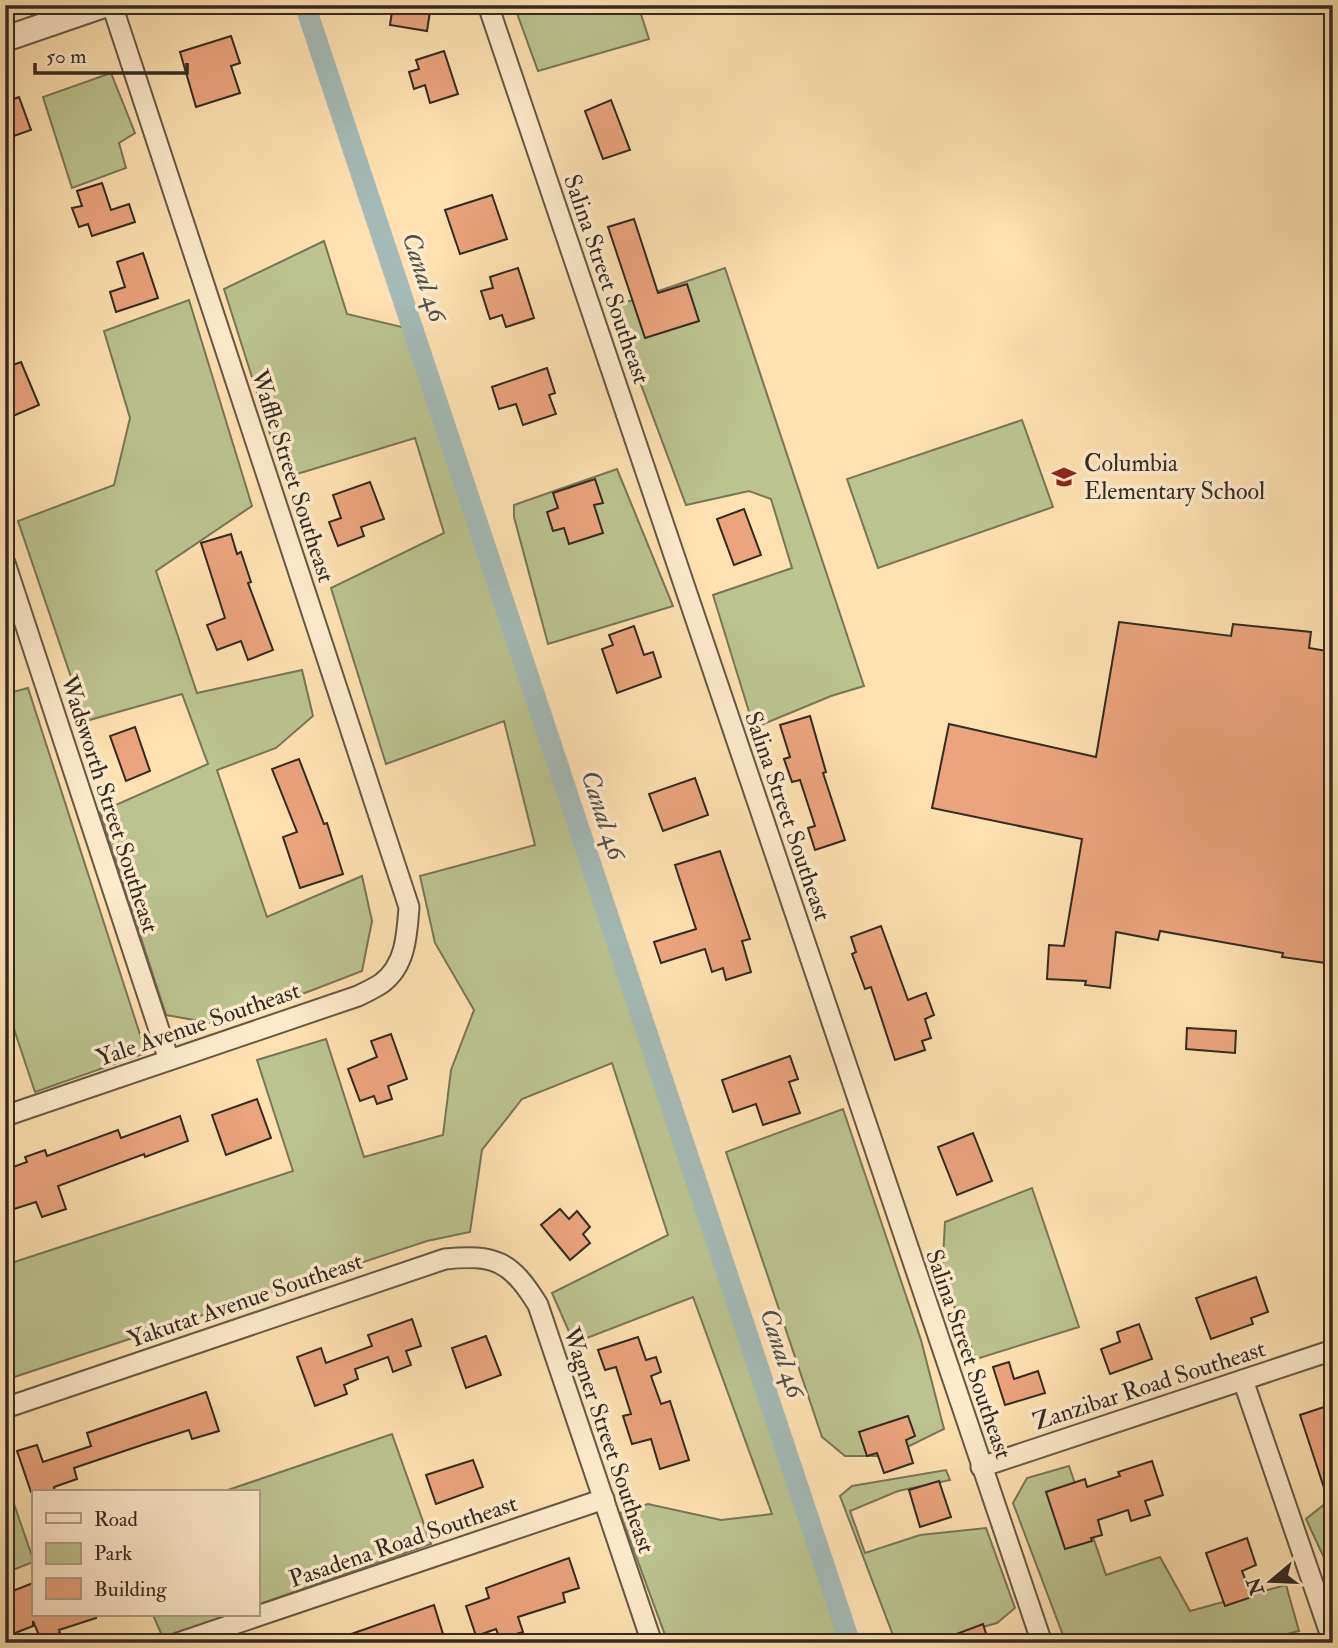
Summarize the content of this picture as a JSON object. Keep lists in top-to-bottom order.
{
  "streets": {
    "street": [
      "Salina Street Southeast",
      "Waffle Street Southeast",
      "Wadsworth Street Southeast",
      "Yale Avenue Southeast",
      "Yakutat Avenue Southeast",
      "Zanzibar Road Southeast",
      "Wagner Street Southeast",
      "Pasadena Road Southeast"
    ]
  },
  "crossings": [
    ["Salina Street Southeast", "Zanzibar Road Southeast"],
    ["Waffle Street Southeast", "Yale Avenue Southeast"],
    ["Wadsworth Street Southeast", "Yale Avenue Southeast"],
    ["Yakutat Avenue Southeast", "Wagner Street Southeast"],
    ["Wagner Street Southeast", "Pasadena Road Southeast"]
  ],
  "water": ["Canal 46"],
  "places": {
    "school or university": ["Columbia Elementary School"]
  },
  "legend": ["Road", "Park", "Building"],
  "scale_bar": "50 m",
  "north": "left"
}
